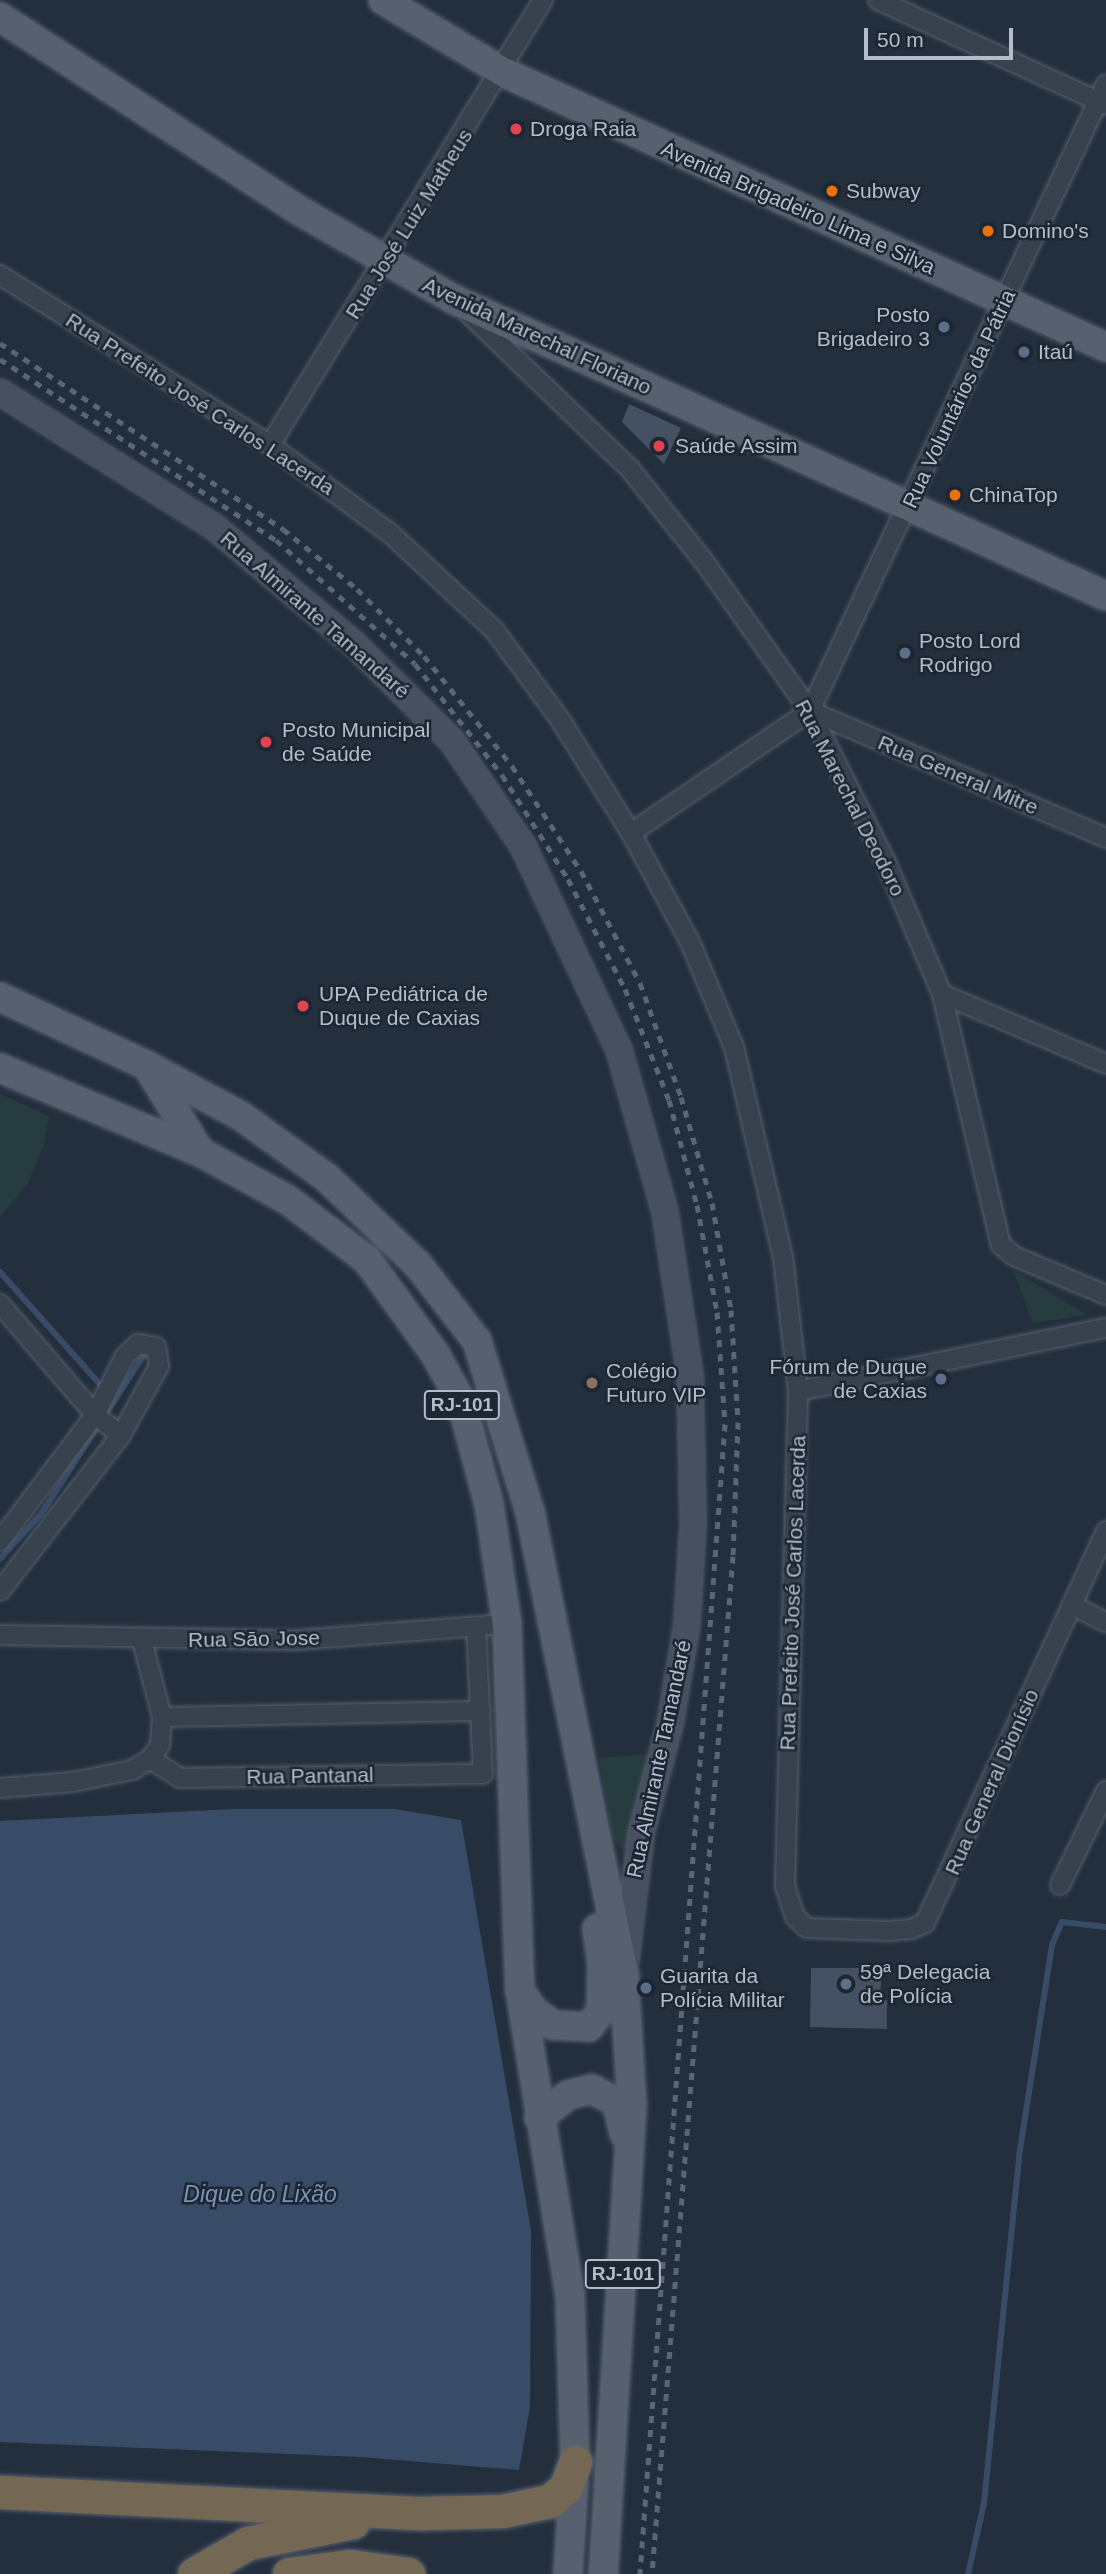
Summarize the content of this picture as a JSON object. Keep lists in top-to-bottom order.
{
  "streets": {
    "main road": [
      "Avenida Brigadeiro Lima e Silva",
      "Avenida Marechal Floriano",
      "Rua Almirante Tamandaré",
      "RJ-101"
    ],
    "street": [
      "Rua José Luiz Matheus",
      "Rua Voluntários da Pátria",
      "Rua Prefeito José Carlos Lacerda",
      "Rua General Mitre",
      "Rua Marechal Deodoro",
      "Rua Sāo Jose",
      "Rua Pantanal",
      "Rua General Dionísio"
    ]
  },
  "crossings": [
    ["Avenida Brigadeiro Lima e Silva", "Rua José Luiz Matheus"],
    ["Avenida Brigadeiro Lima e Silva", "Rua Voluntários da Pátria"],
    ["Rua José Luiz Matheus", "Avenida Marechal Floriano"],
    ["Rua José Luiz Matheus", "Rua Prefeito José Carlos Lacerda"],
    ["Avenida Marechal Floriano", "Rua Voluntários da Pátria"],
    ["Avenida Marechal Floriano", "Rua Marechal Deodoro"],
    ["Rua Voluntários da Pátria", "Rua General Mitre"],
    ["Rua Voluntários da Pátria", "Rua Marechal Deodoro"],
    ["Rua Prefeito José Carlos Lacerda", "Rua General Dionísio"],
    ["Rua Almirante Tamandaré", "RJ-101"],
    ["Rua General Mitre", "Rua Marechal Deodoro"],
    ["RJ-101", "Rua Sāo Jose"],
    ["Rua Sāo Jose", "Rua Pantanal"]
  ],
  "water": ["Dique do Lixão"],
  "places": [
    "Droga Raia",
    "Subway",
    "Domino's",
    "Posto Brigadeiro 3",
    "Itaú",
    "Saúde Assim",
    "ChinaTop",
    "Posto Lord Rodrigo",
    "Posto Municipal de Saúde",
    "UPA Pediátrica de Duque de Caxias",
    "Fórum de Duque de Caxias",
    "Colégio Futuro VIP",
    "59ª Delegacia de Polícia",
    "Guarita da Polícia Militar"
  ],
  "scale_bar": "50 m"
}
